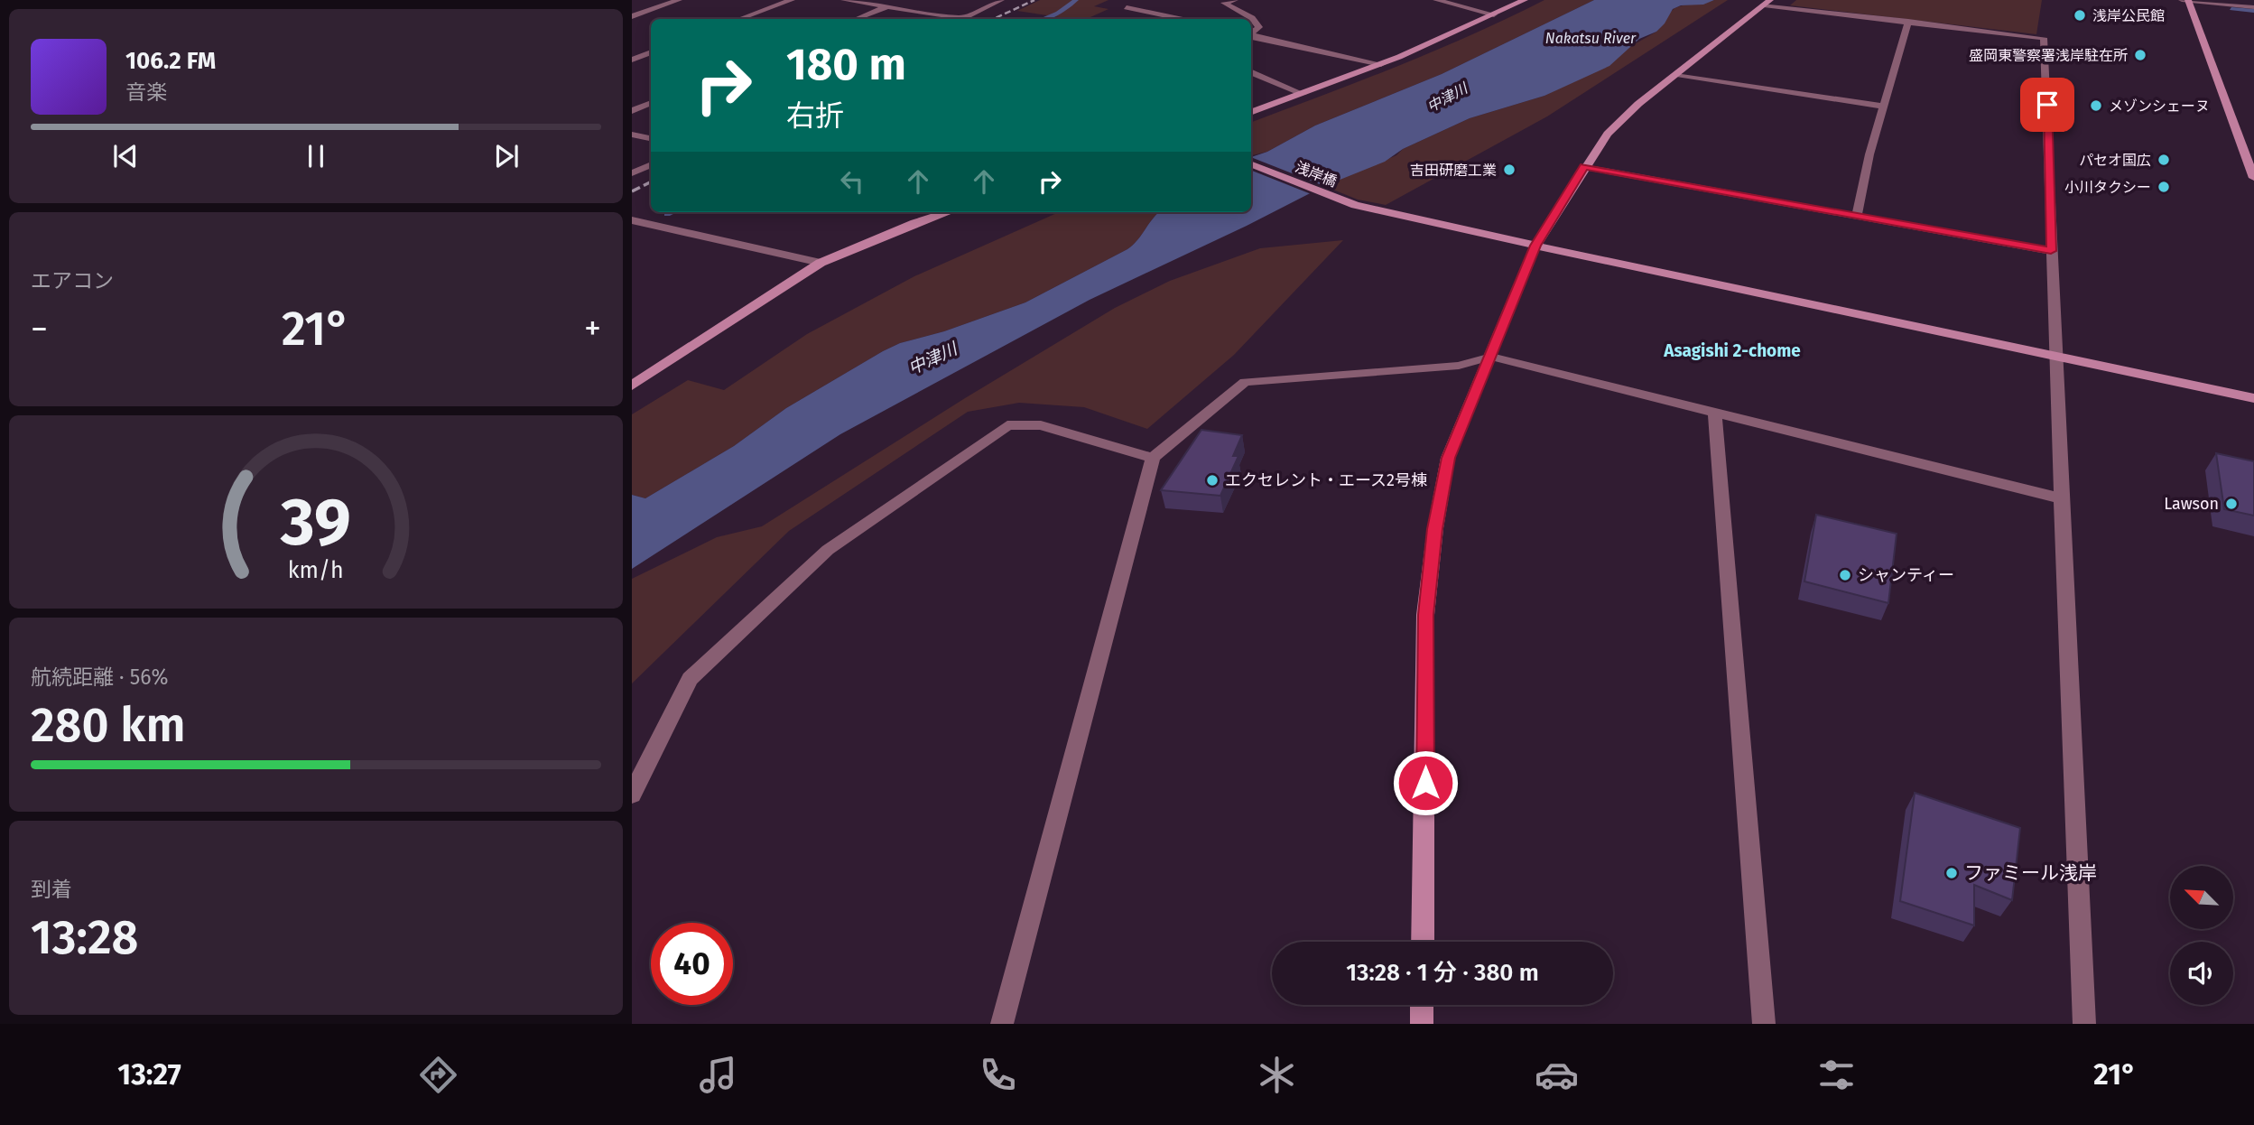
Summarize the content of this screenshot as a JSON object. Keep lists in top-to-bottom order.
{
  "streets": {
    "street": ["浅岸橋"]
  },
  "districts": ["Asagishi 2-chome"],
  "water": ["Nakatsu River", "中津川"],
  "places": [
    "浅岸公民館",
    "盛岡東警察署浅岸駐在所",
    "メゾンシェーヌ",
    "パセオ国広",
    "吉田研磨工業",
    "小川タクシー",
    "エクセレント・エース2号棟",
    "Lawson",
    "シャンティー",
    "ファミール浅岸"
  ],
  "north": "top left",
  "page": {
    "turn": ["180 m", "右折"],
    "song": ["106.2 FM", "音楽"],
    "tile": [
      "エアコン",
      ["航続距離 · 56%", "280 km"],
      ["到着", "13:28"]
    ],
    "heat": ["−", "21°", "+"],
    "limit": "40",
    "trip": "13:28 · 1 分 · 380 m",
    "tabs": ["13:27", "21°"],
    "gauge": ["39", "km/h"]
  }
}
